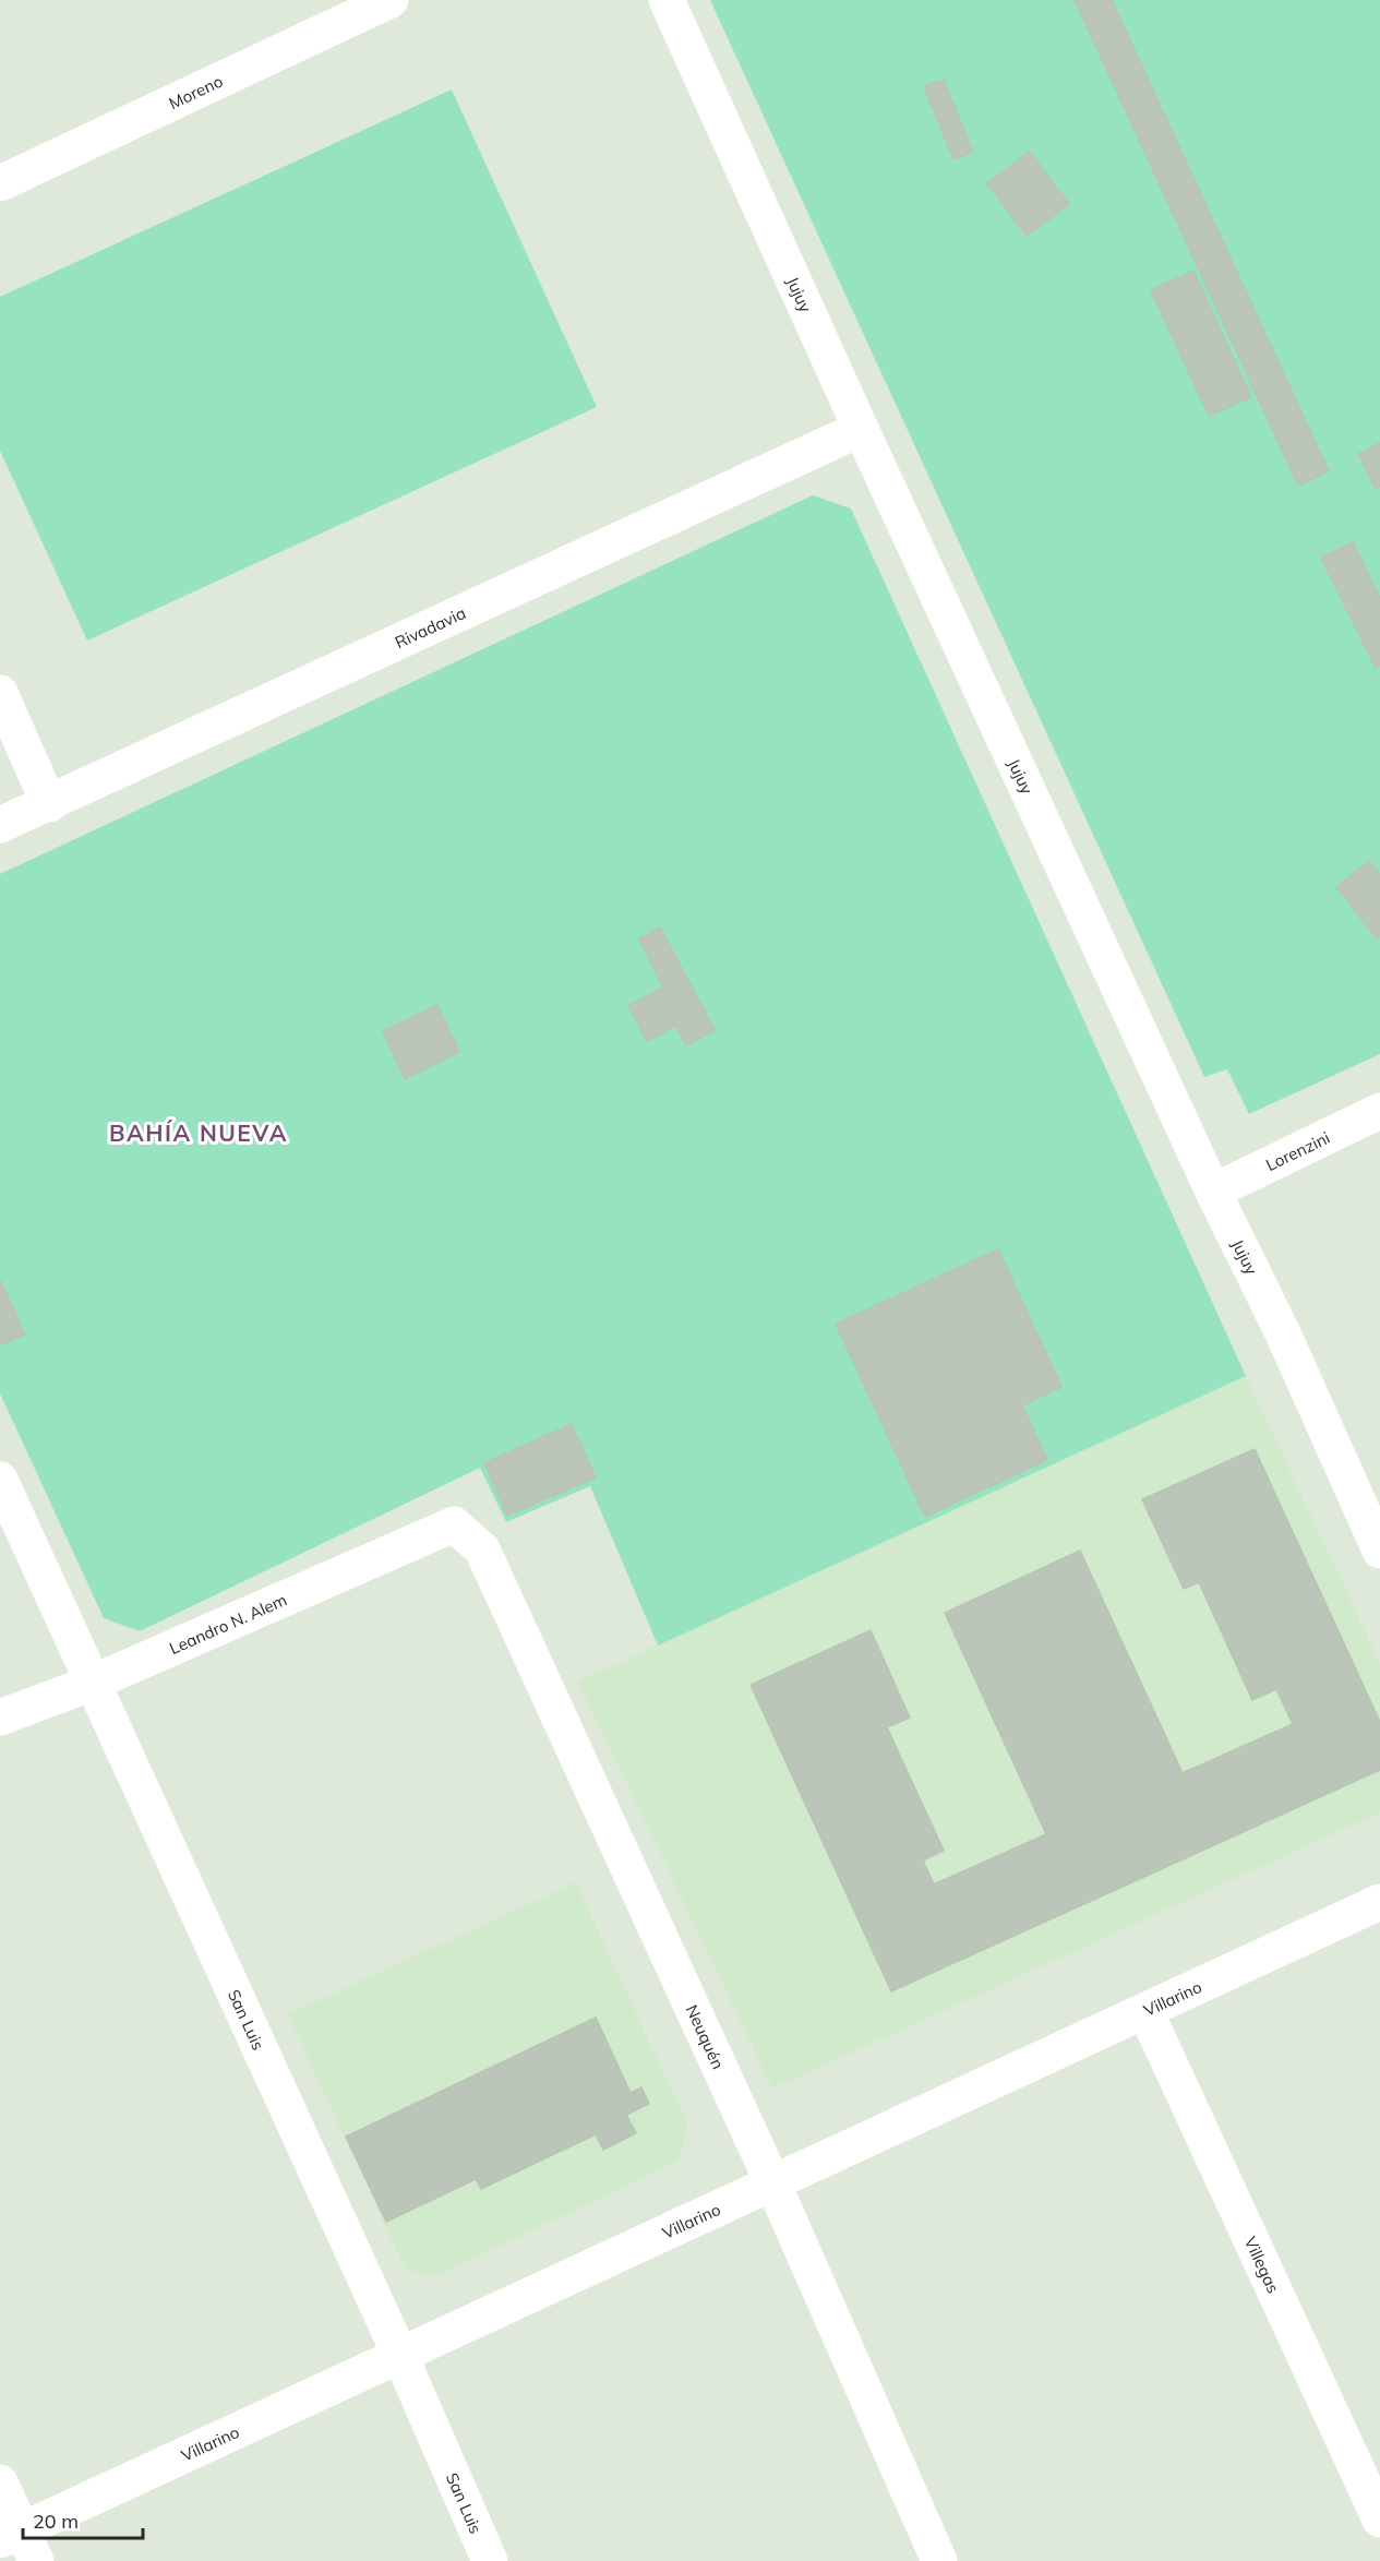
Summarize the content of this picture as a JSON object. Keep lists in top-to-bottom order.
{
  "streets": {
    "street": [
      "Moreno",
      "Jujuy",
      "Rivadavia",
      "Lorenzini",
      "Leandro N. Alem",
      "Villarino",
      "San Luis",
      "Neuquén",
      "Villegas"
    ]
  },
  "crossings": [
    ["Jujuy", "Rivadavia"],
    ["Jujuy", "Lorenzini"],
    ["Leandro N. Alem", "San Luis"],
    ["Leandro N. Alem", "Neuquén"],
    ["Villarino", "San Luis"],
    ["Villarino", "Neuquén"],
    ["Villarino", "Villegas"]
  ],
  "districts": ["BAHÍA NUEVA"],
  "scale_bar": "20 m"
}
